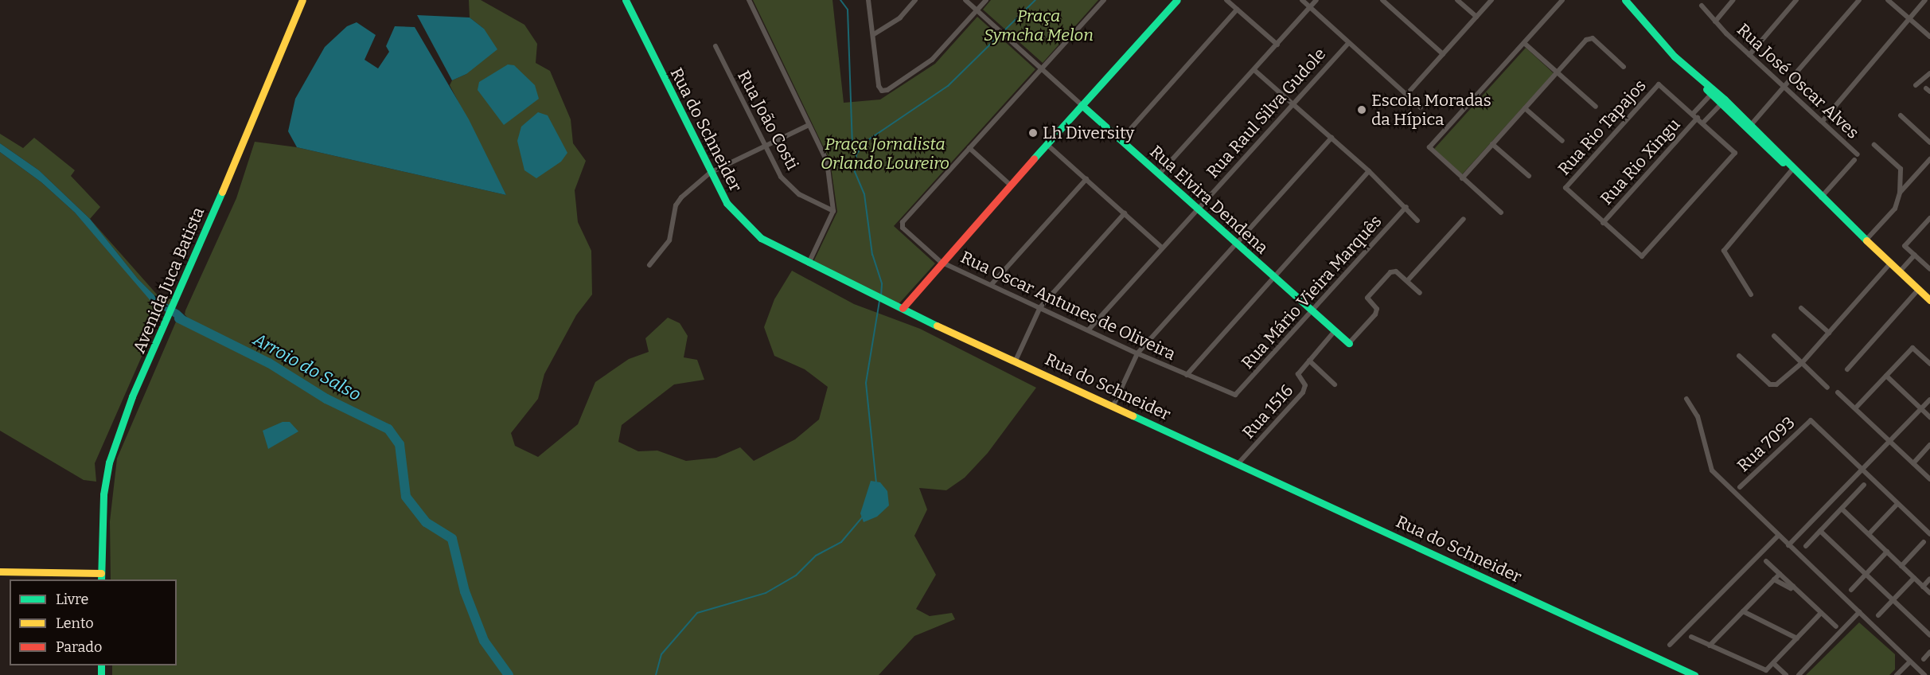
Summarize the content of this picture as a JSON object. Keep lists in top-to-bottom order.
{
  "streets": {
    "street": [
      "Rua José Oscar Alves",
      "Rua Raul Silva Gudole",
      "Rua João Costi",
      "Rua Rio Tapajos",
      "Rua do Schneider",
      "Rua Rio Xingu",
      "Rua Elvira Dendena",
      "Avenida Juca Batista",
      "Rua Mário Vieira Marquês",
      "Rua Oscar Antunes de Oliveira",
      "Rua 1516",
      "Rua 7093"
    ]
  },
  "crossings": [
    ["Rua Raul Silva Gudole", "Rua Elvira Dendena"],
    ["Rua Raul Silva Gudole", "Rua Oscar Antunes de Oliveira"],
    ["Rua Rio Tapajos", "Rua Rio Xingu"],
    ["Rua do Schneider", "Rua 1516"],
    ["Rua Elvira Dendena", "Rua Mário Vieira Marquês"],
    ["Rua Elvira Dendena", "Rua 1516"],
    ["Rua Mário Vieira Marquês", "Rua Oscar Antunes de Oliveira"]
  ],
  "water": ["Arroio do Salso"],
  "parks": ["Praça Symcha Melon", "Praça Jornalista Orlando Loureiro"],
  "places": ["Escola Moradas da Hípica", "Lh Diversity"],
  "legend": ["Livre", "Lento", "Parado"]
}
